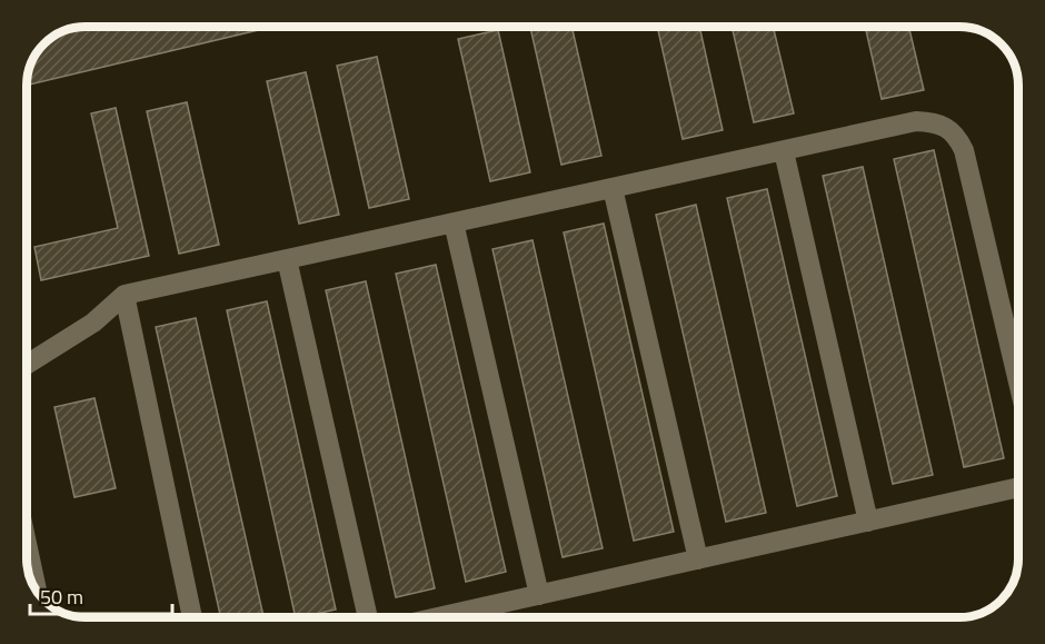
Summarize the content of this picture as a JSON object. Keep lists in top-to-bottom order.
{
  "scale_bar": "50 m"
}
